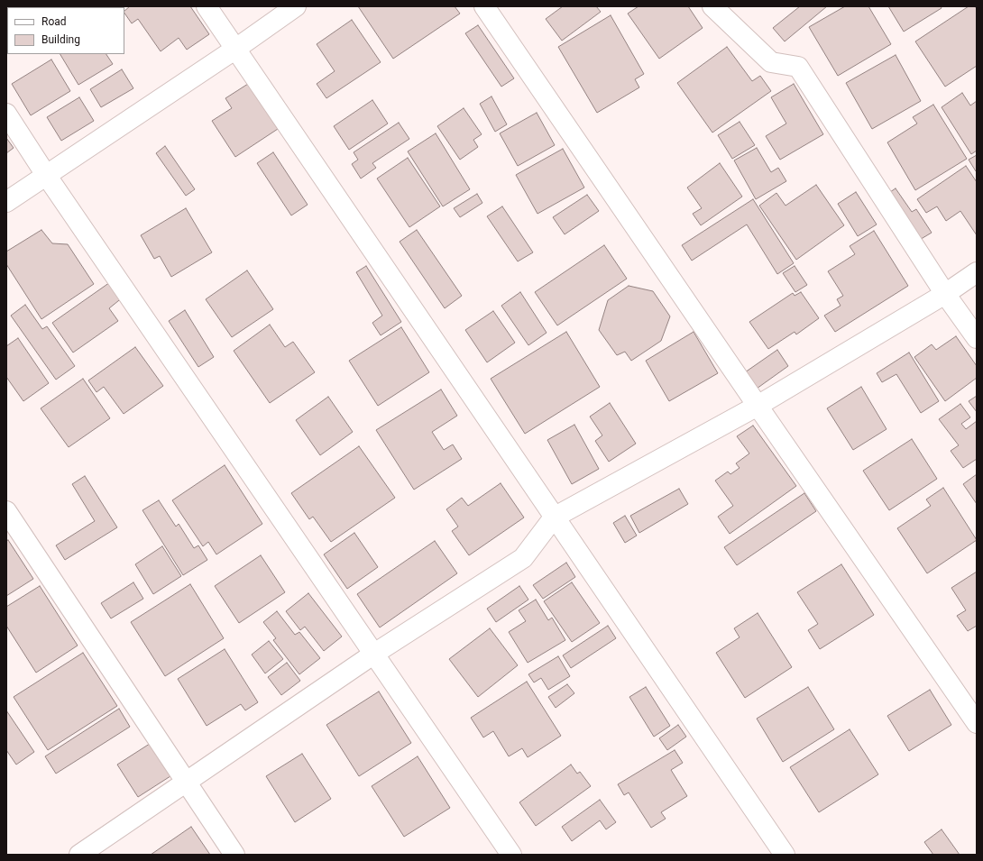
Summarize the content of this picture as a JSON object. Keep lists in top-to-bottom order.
{
  "legend": ["Road", "Building"]
}
